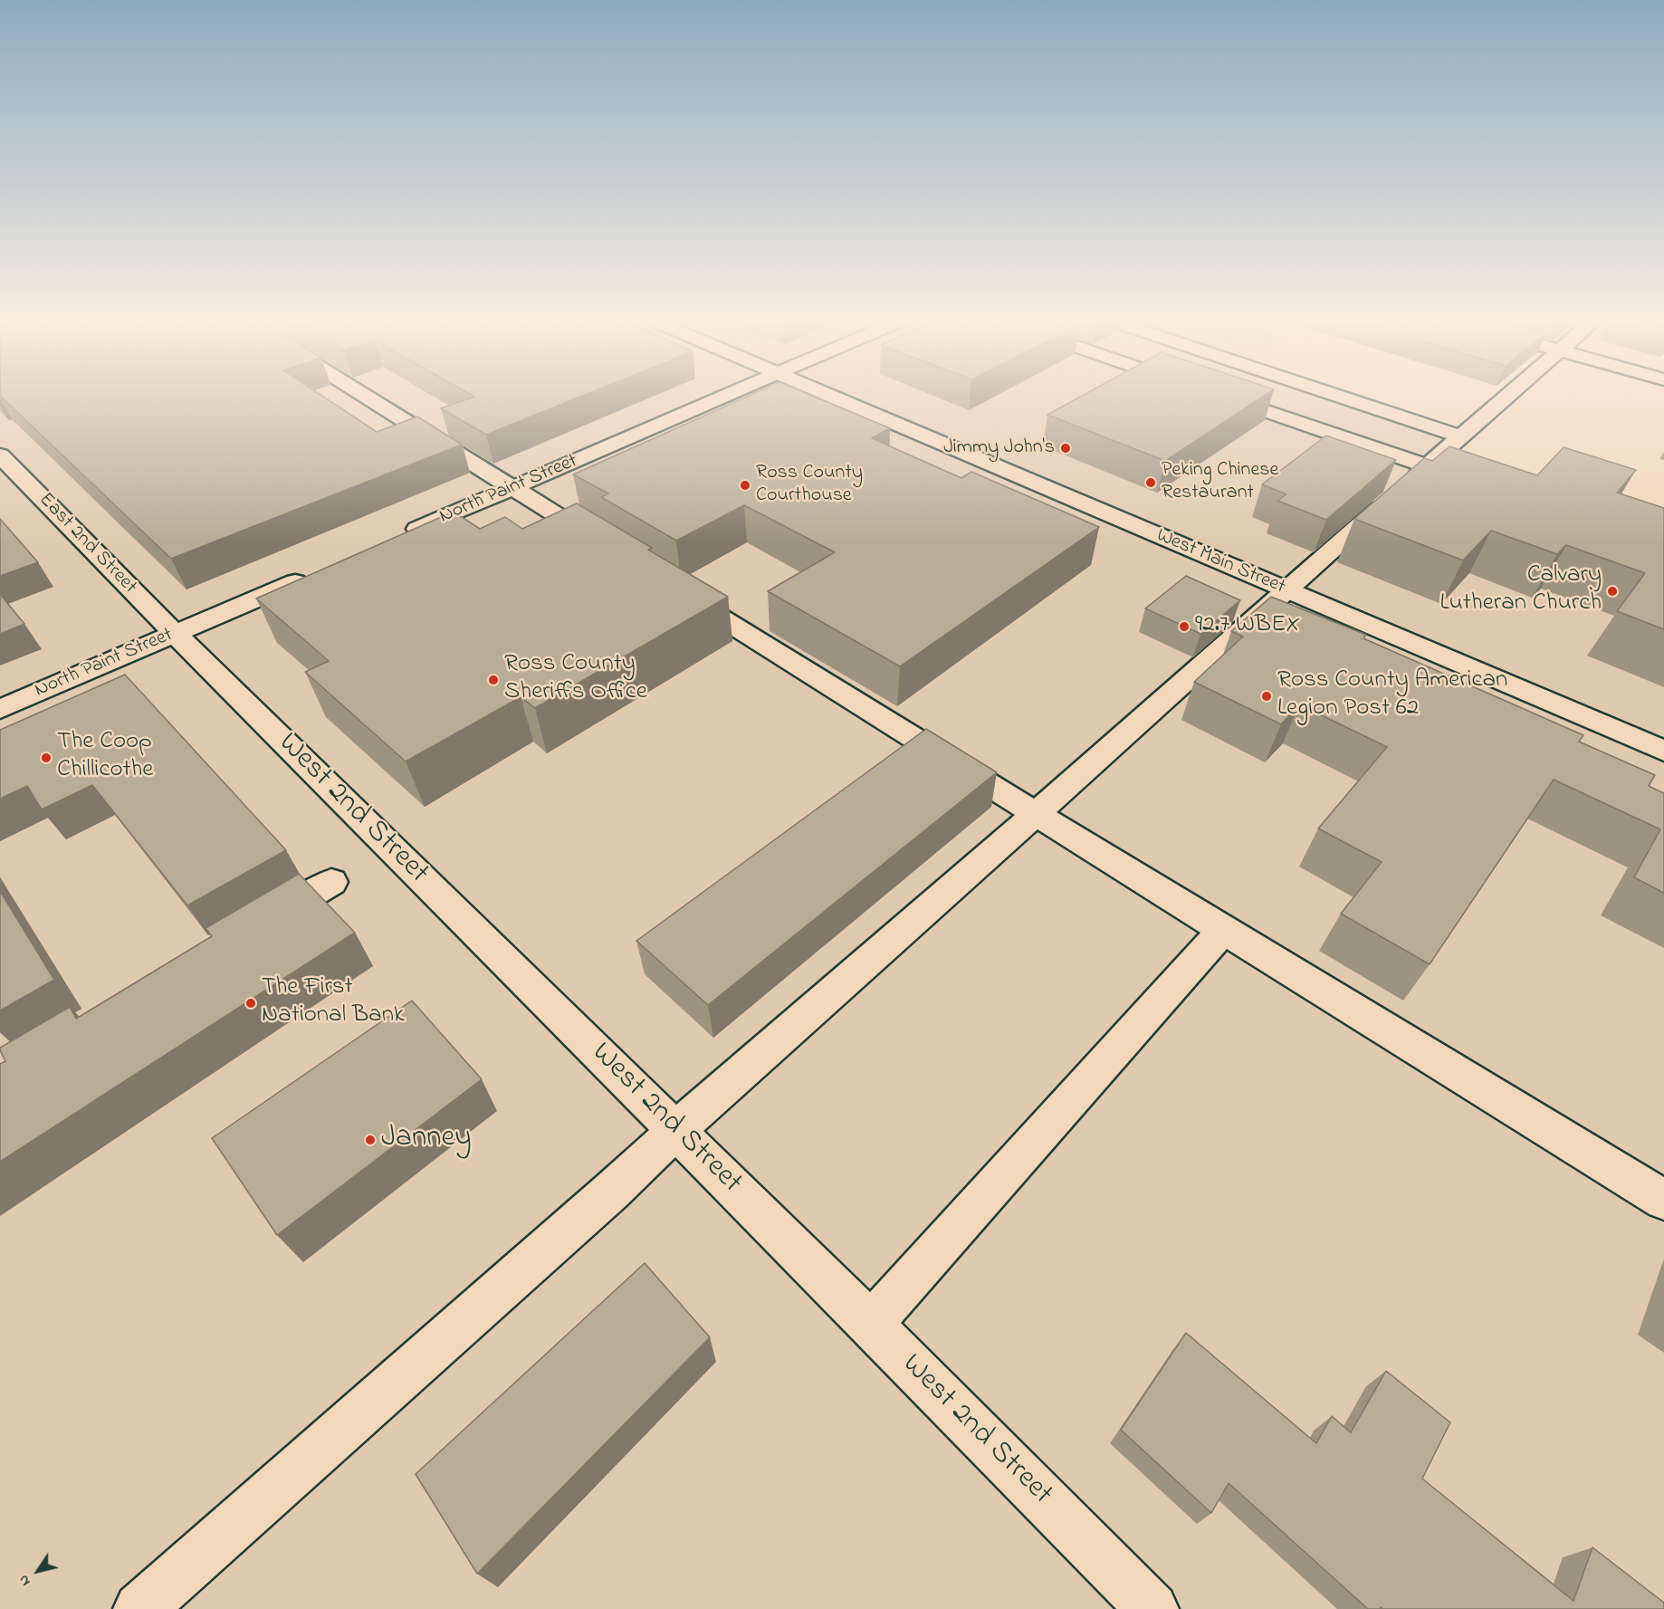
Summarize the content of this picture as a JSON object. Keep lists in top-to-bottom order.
{
  "streets": {
    "street": [
      "North Paint Street",
      "East 2nd Street",
      "West Main Street",
      "West 2nd Street"
    ]
  },
  "crossings": [
    ["North Paint Street", "East 2nd Street"],
    ["North Paint Street", "West 2nd Street"],
    ["East 2nd Street", "West 2nd Street"]
  ],
  "places": [
    "Jimmy John's",
    "Peking Chinese Restaurant",
    "Ross County Courthouse",
    "Calvary Lutheran Church",
    "92.7 WBEX",
    "Ross County Sheriffs Office",
    "Ross County American Legion Post 62",
    "The Coop Chillicothe",
    "The First National Bank",
    "Janney"
  ],
  "north": "bottom left"
}
